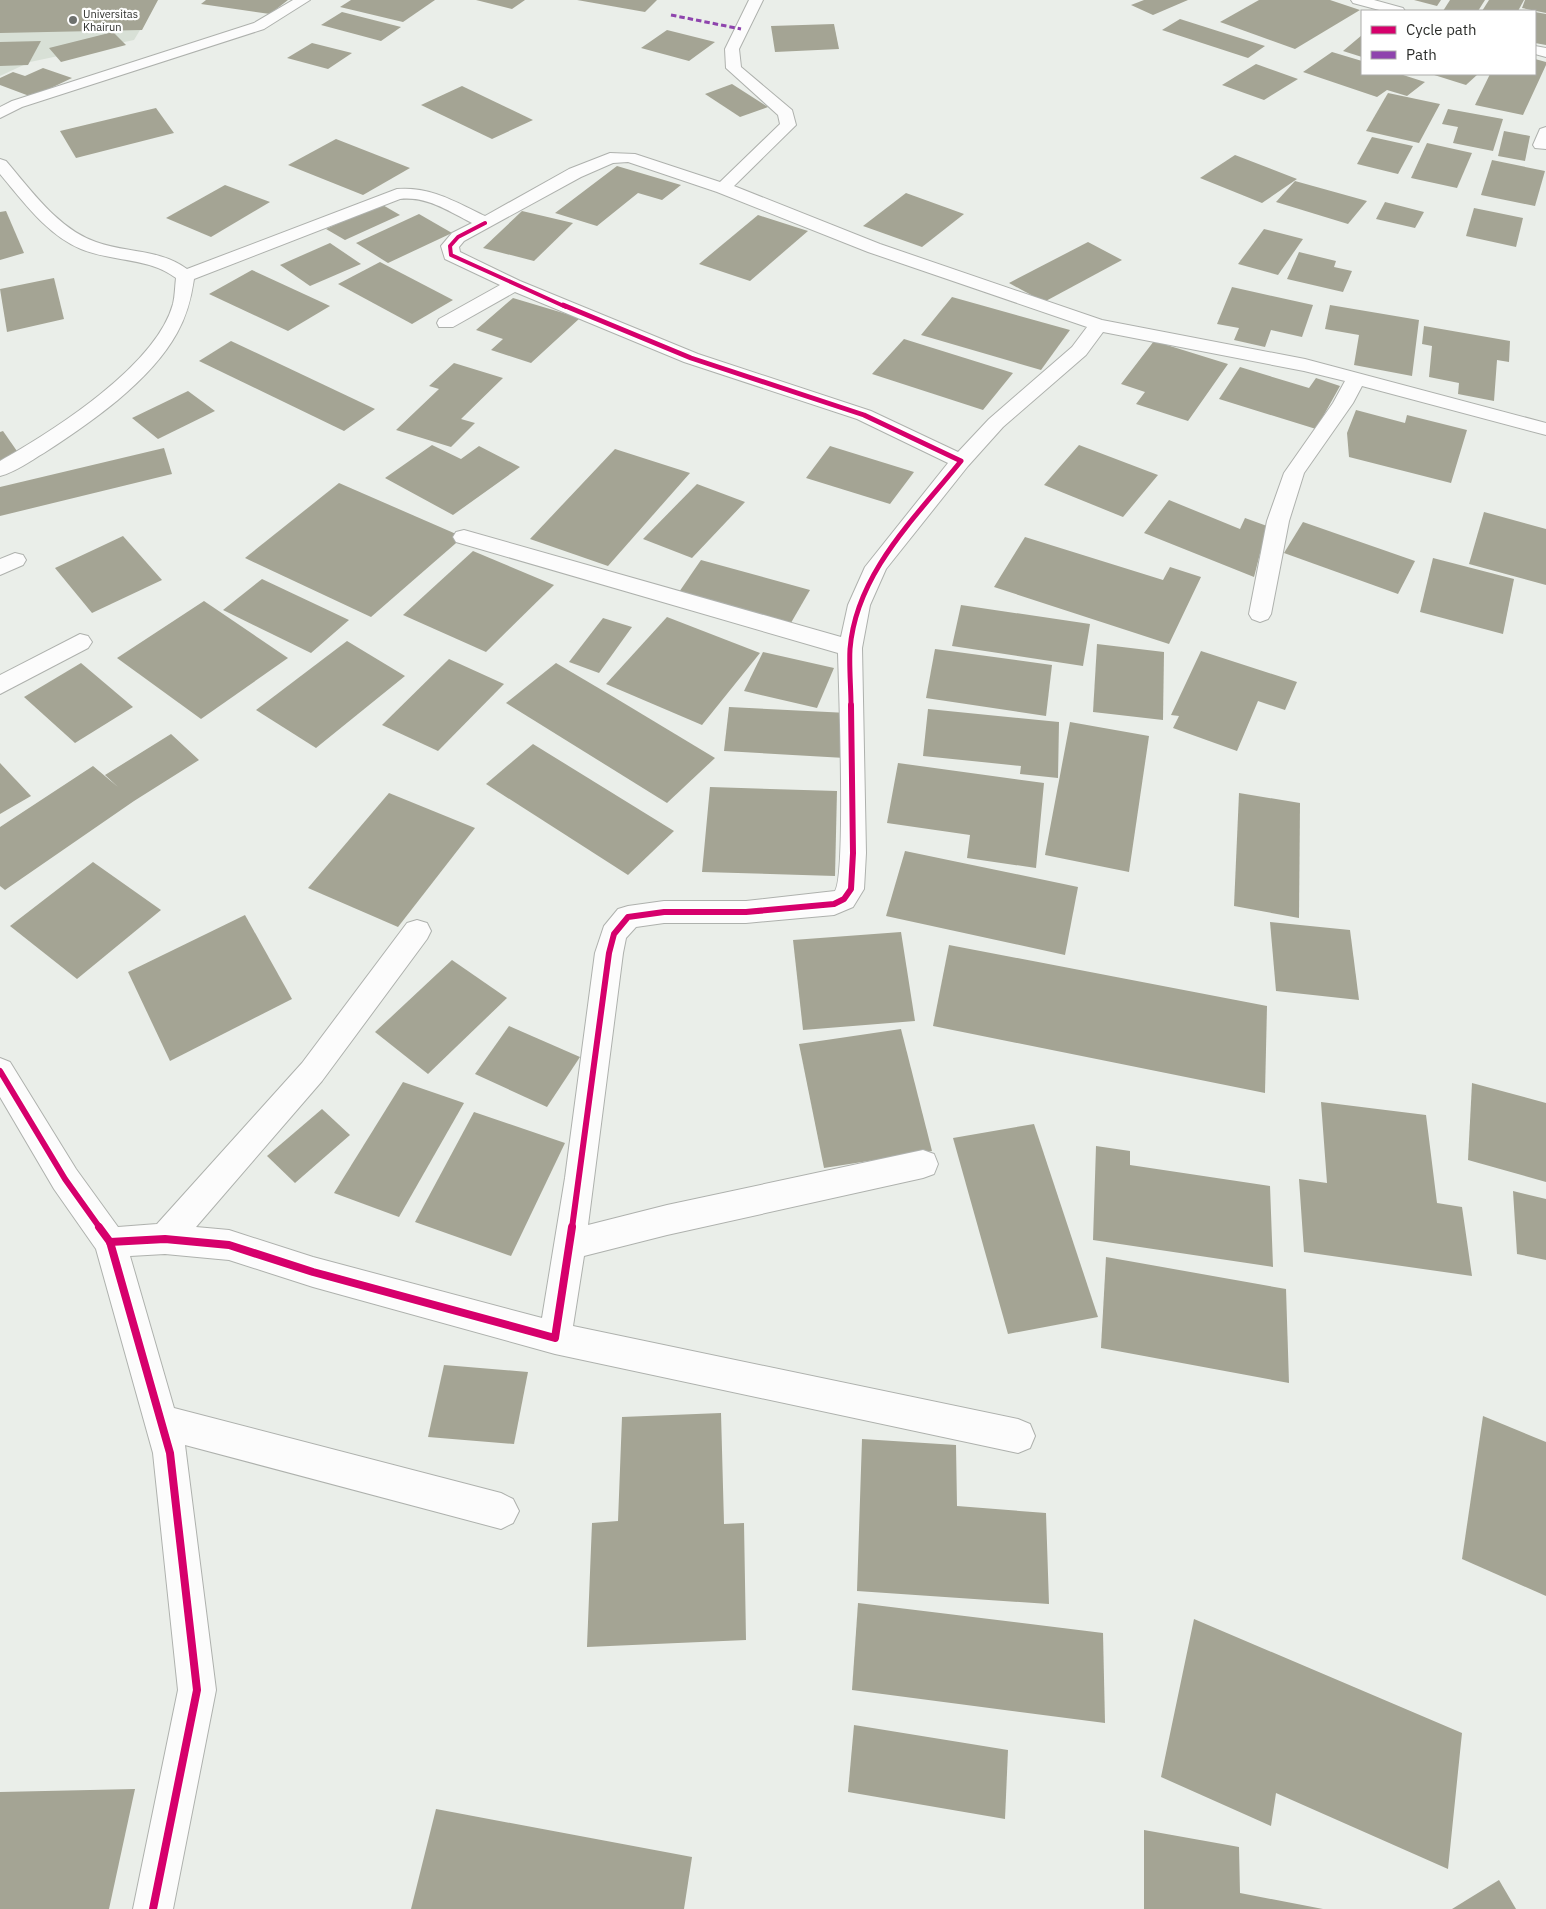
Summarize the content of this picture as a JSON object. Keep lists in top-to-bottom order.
{
  "places": ["Universitas Khairun"],
  "legend": ["Cycle path", "Path"]
}
